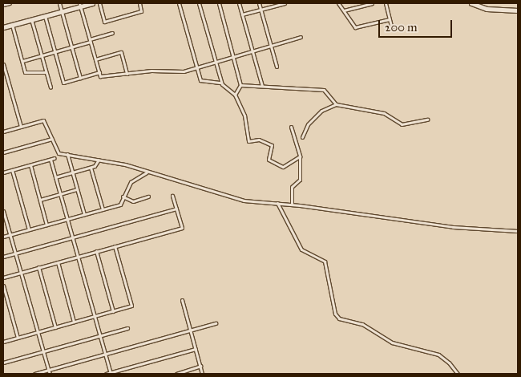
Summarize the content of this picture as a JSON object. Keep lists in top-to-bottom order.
{
  "scale_bar": "200 m"
}
